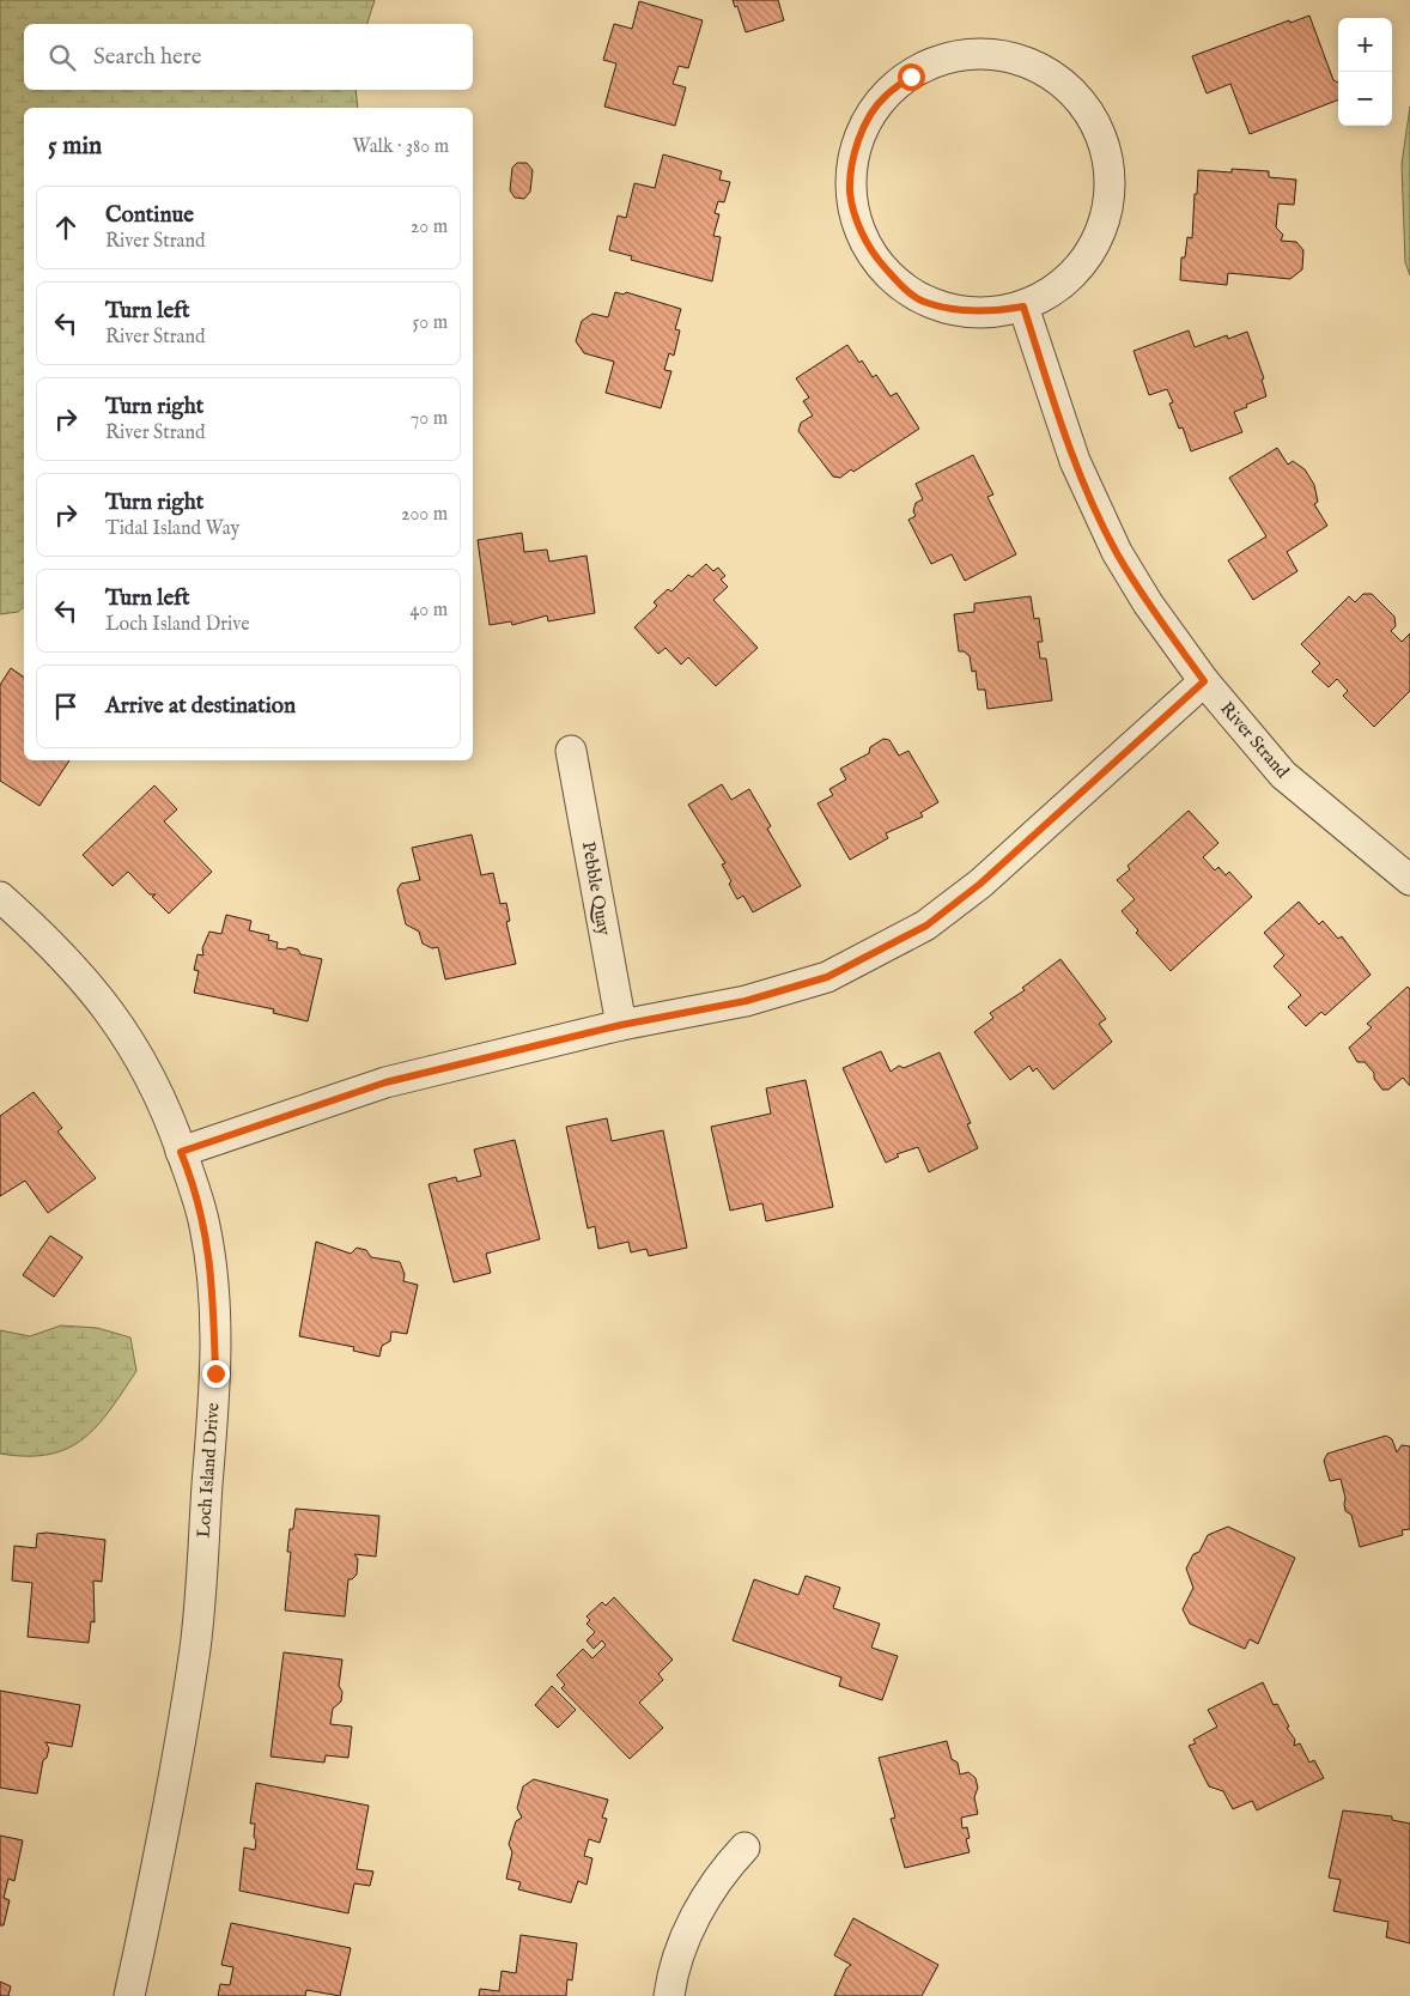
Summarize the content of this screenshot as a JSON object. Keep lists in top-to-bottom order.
{
  "streets": {
    "street": ["River Strand", "Pebble Quay", "Loch Island Drive"]
  },
  "page": {
    "map_buttons": ["+", "−"],
    "search": "Search here",
    "heading": ["5 min", "Walk · 380 m"],
    "list": [
      ["Continue", "River Strand", "20 m"],
      ["Turn left", "River Strand", "50 m"],
      ["Turn right", "River Strand", "70 m"],
      ["Turn right", "Tidal Island Way", "200 m"],
      ["Turn left", "Loch Island Drive", "40 m"],
      "Arrive at destination"
    ]
  }
}
